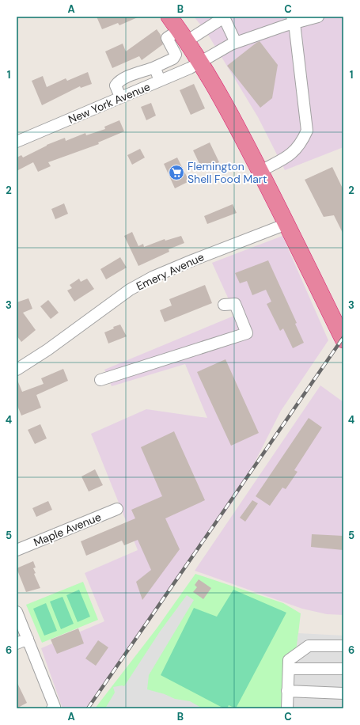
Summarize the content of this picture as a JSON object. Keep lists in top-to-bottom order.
{
  "streets": {
    "street": ["New York Avenue", "Emery Avenue", "Maple Avenue"]
  },
  "places": {
    "supermarket": ["Flemington Shell Food Mart"]
  },
  "grid": {
    "columns": ["A", "B", "C"],
    "rows": [
      "1",
      "2",
      "3",
      "4",
      "5",
      "6"
    ]
  }
}
